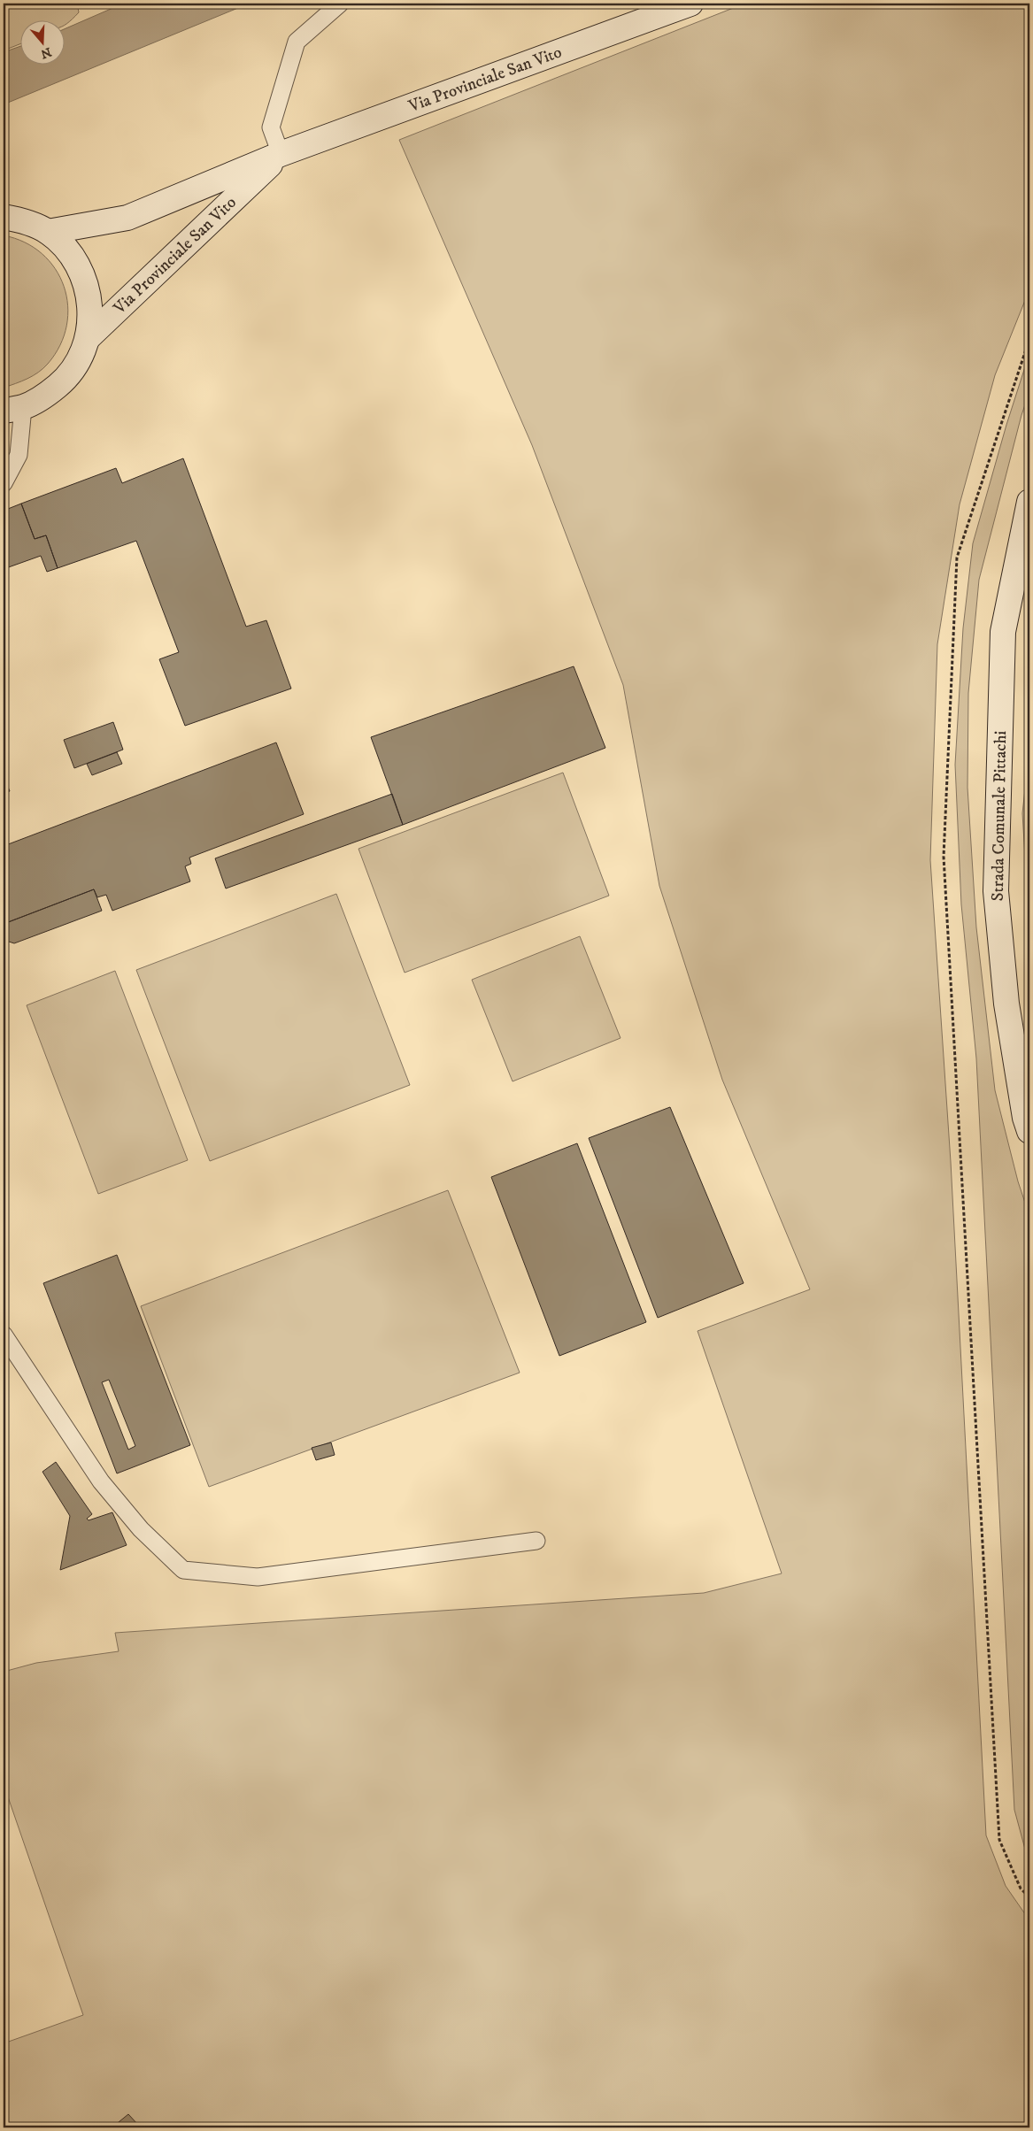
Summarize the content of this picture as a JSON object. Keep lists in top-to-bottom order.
{
  "streets": {
    "main road": ["Via Provinciale San Vito", "Strada Comunale Pittachi"]
  },
  "north": "bottom"
}
